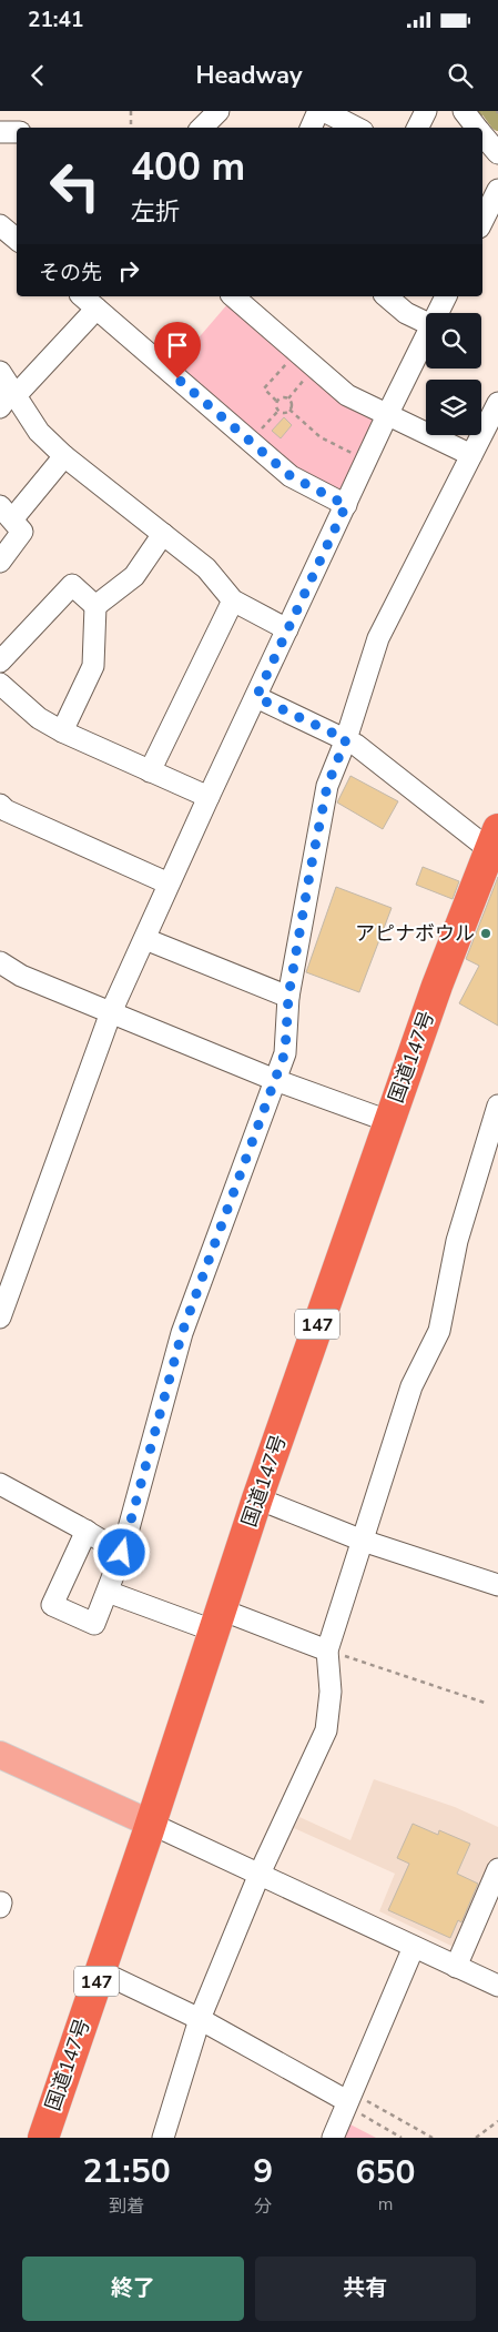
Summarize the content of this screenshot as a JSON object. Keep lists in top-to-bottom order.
{
  "streets": {
    "highway": ["国道147号", "147"]
  },
  "places": ["アピナボウル"],
  "page": {
    "status": "21:41",
    "header": "Headway",
    "turn": ["400 m", "左折"],
    "then": "その先",
    "eta": [
      "21:50",
      "到着",
      "9",
      "分",
      "650",
      "m"
    ],
    "buttons": ["終了", "共有"]
  }
}
